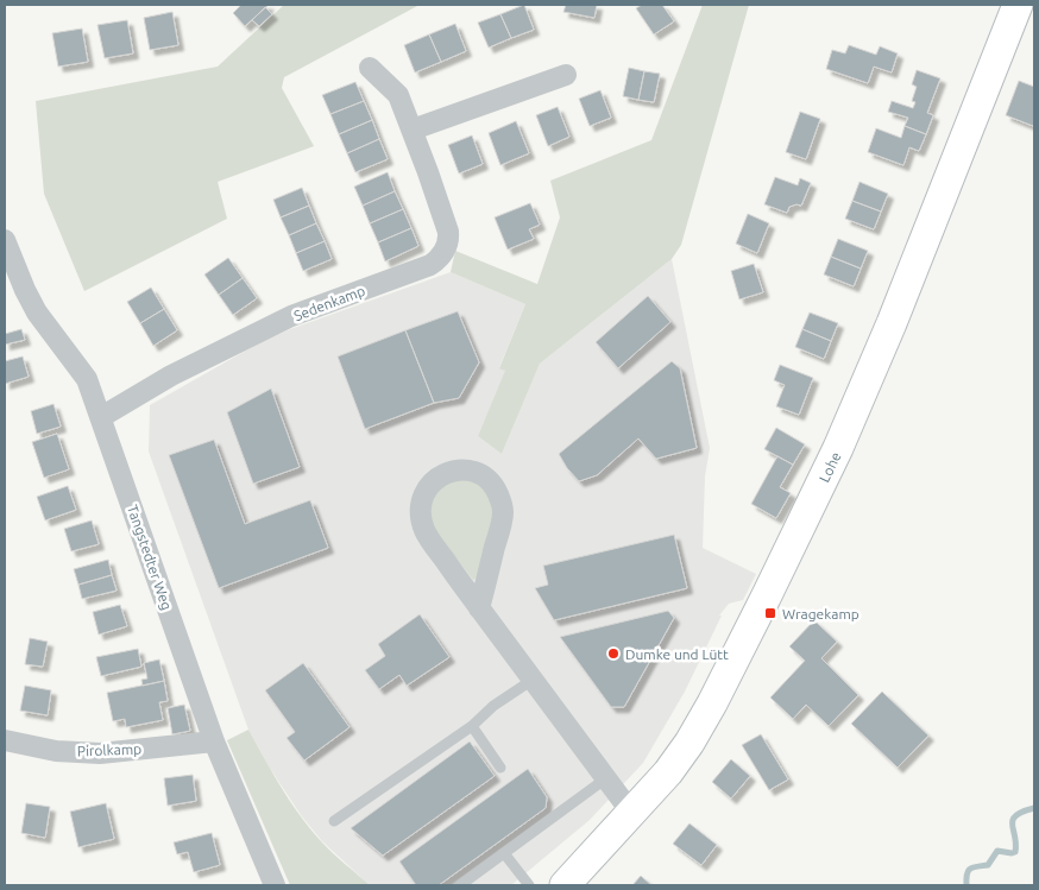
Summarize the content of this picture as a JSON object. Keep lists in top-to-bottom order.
{
  "streets": {
    "main road": ["Lohe"],
    "street": ["Sedenkamp", "Tangstedter Weg", "Pirolkamp"]
  },
  "crossings": [
    ["Sedenkamp", "Tangstedter Weg"],
    ["Tangstedter Weg", "Pirolkamp"]
  ],
  "places": {
    "transit": ["Wragekamp"],
    "other": ["Dumke und Lütt"]
  }
}
